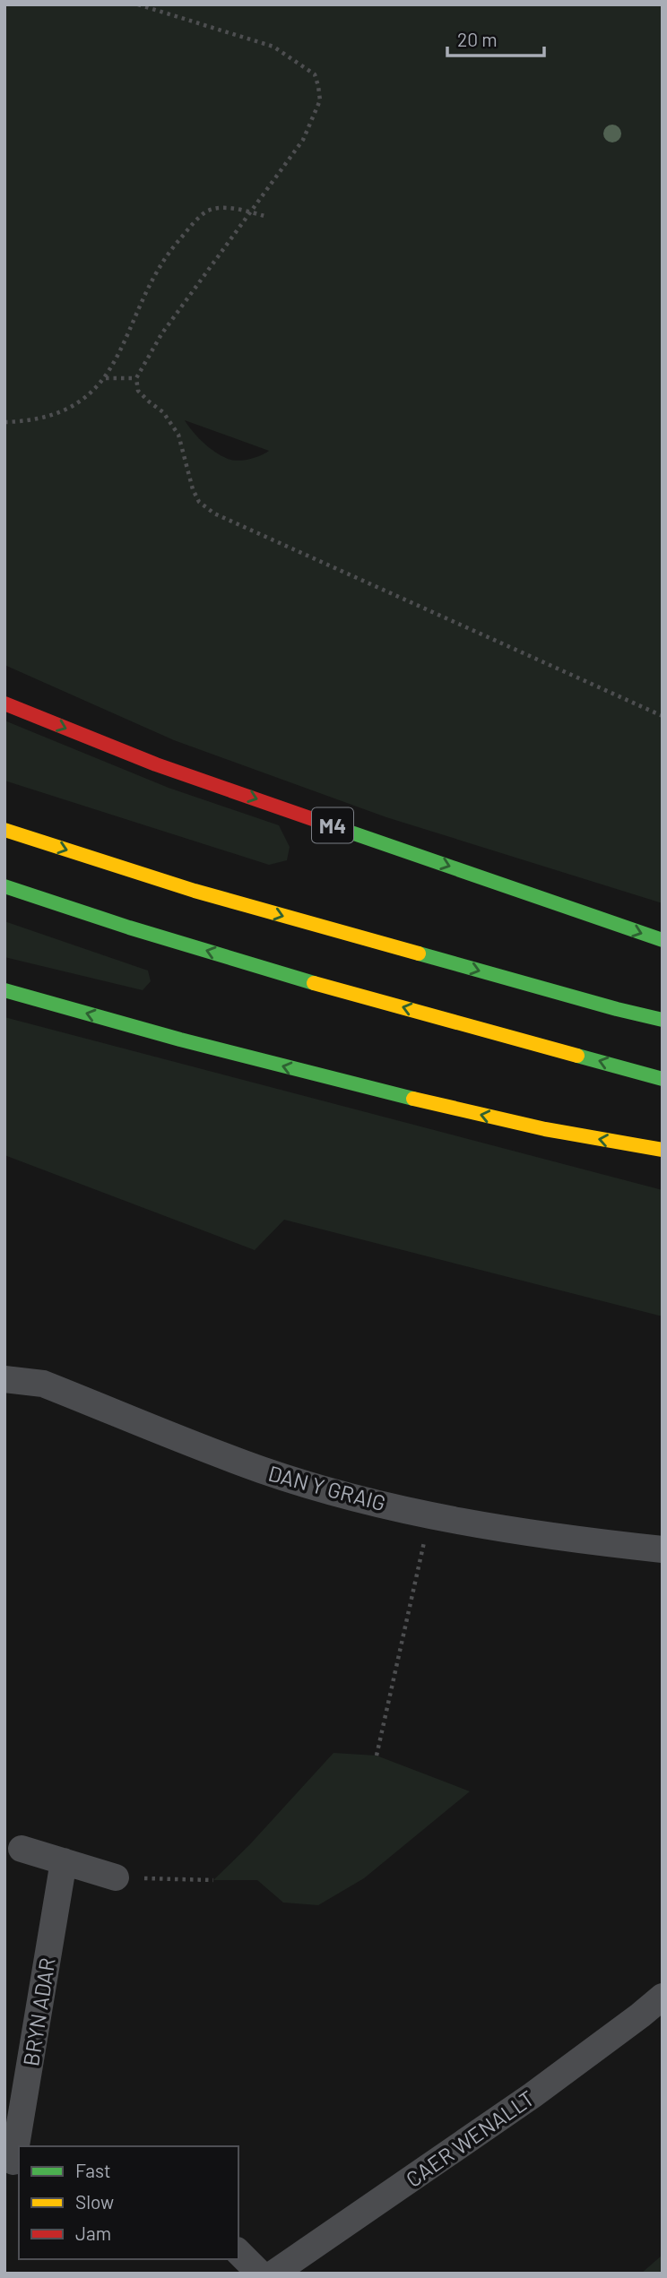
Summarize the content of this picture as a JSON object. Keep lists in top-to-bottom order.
{
  "streets": {
    "highway": ["M4"],
    "street": ["DAN Y GRAIG", "BRYN ADAR", "CAER WENALLT"]
  },
  "legend": ["Fast", "Slow", "Jam"],
  "scale_bar": "20 m"
}
